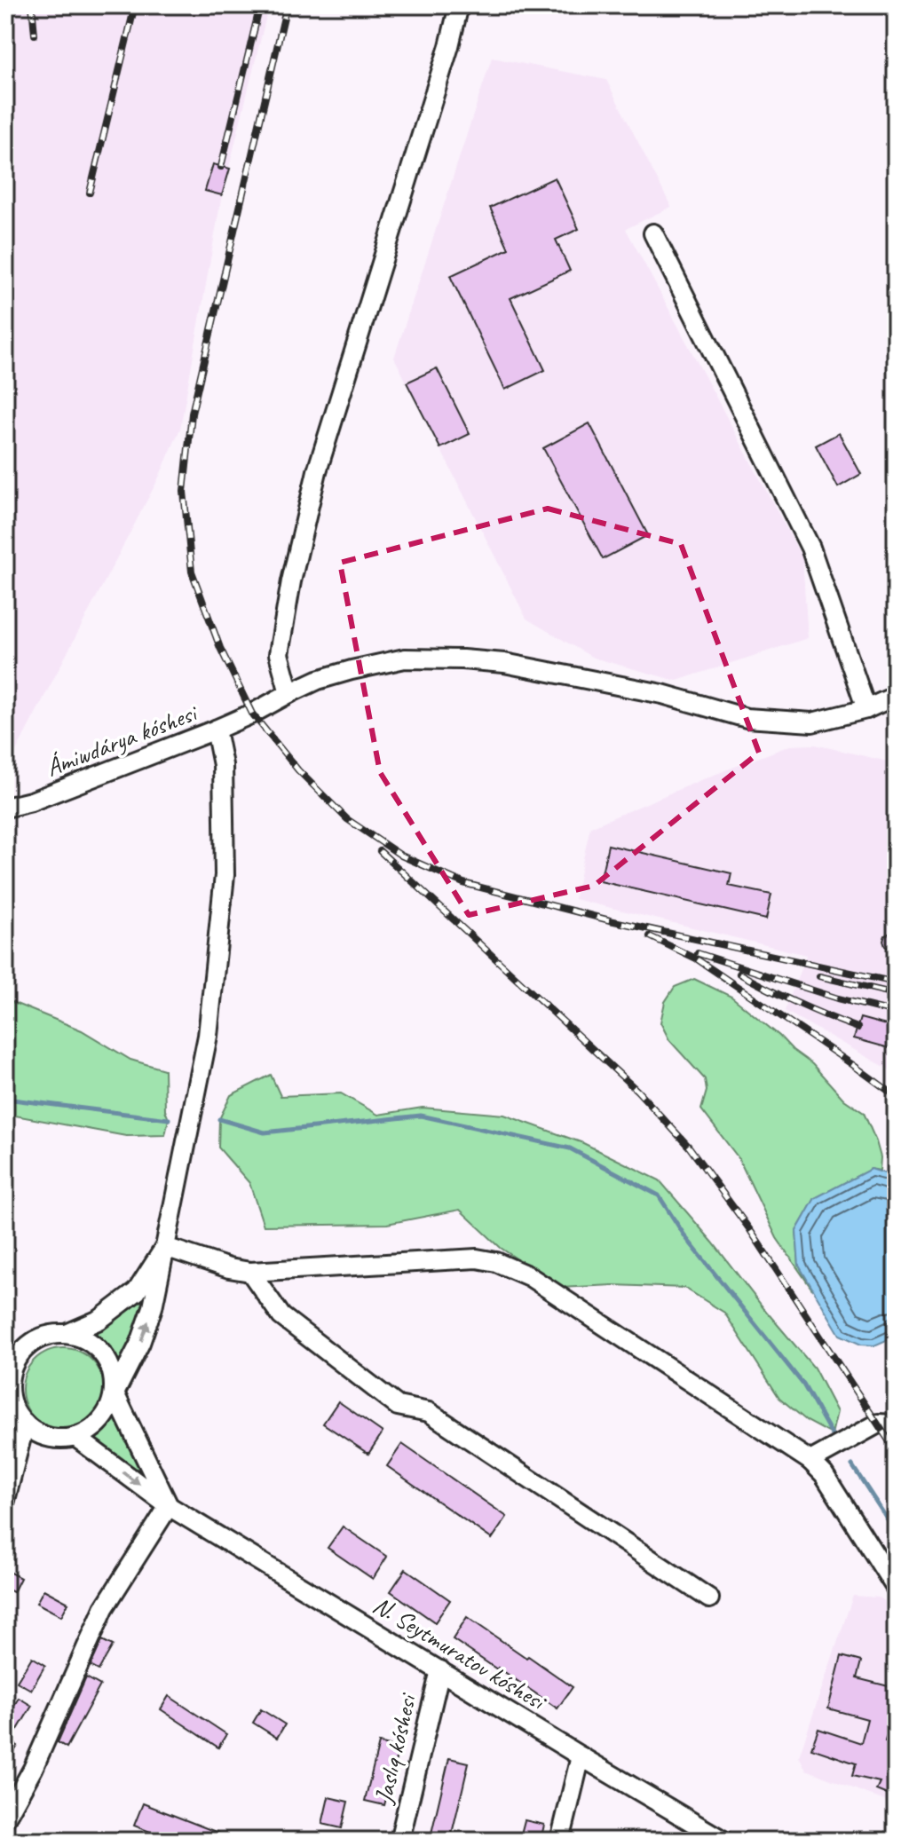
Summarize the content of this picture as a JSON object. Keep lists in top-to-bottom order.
{
  "streets": {
    "street": ["Ámiwdárya kóshesi", "N. Seytmuratov kóshesi", "Jaslıq kóshesi"]
  },
  "crossings": [
    ["N. Seytmuratov kóshesi", "Jaslıq kóshesi"]
  ]
}
